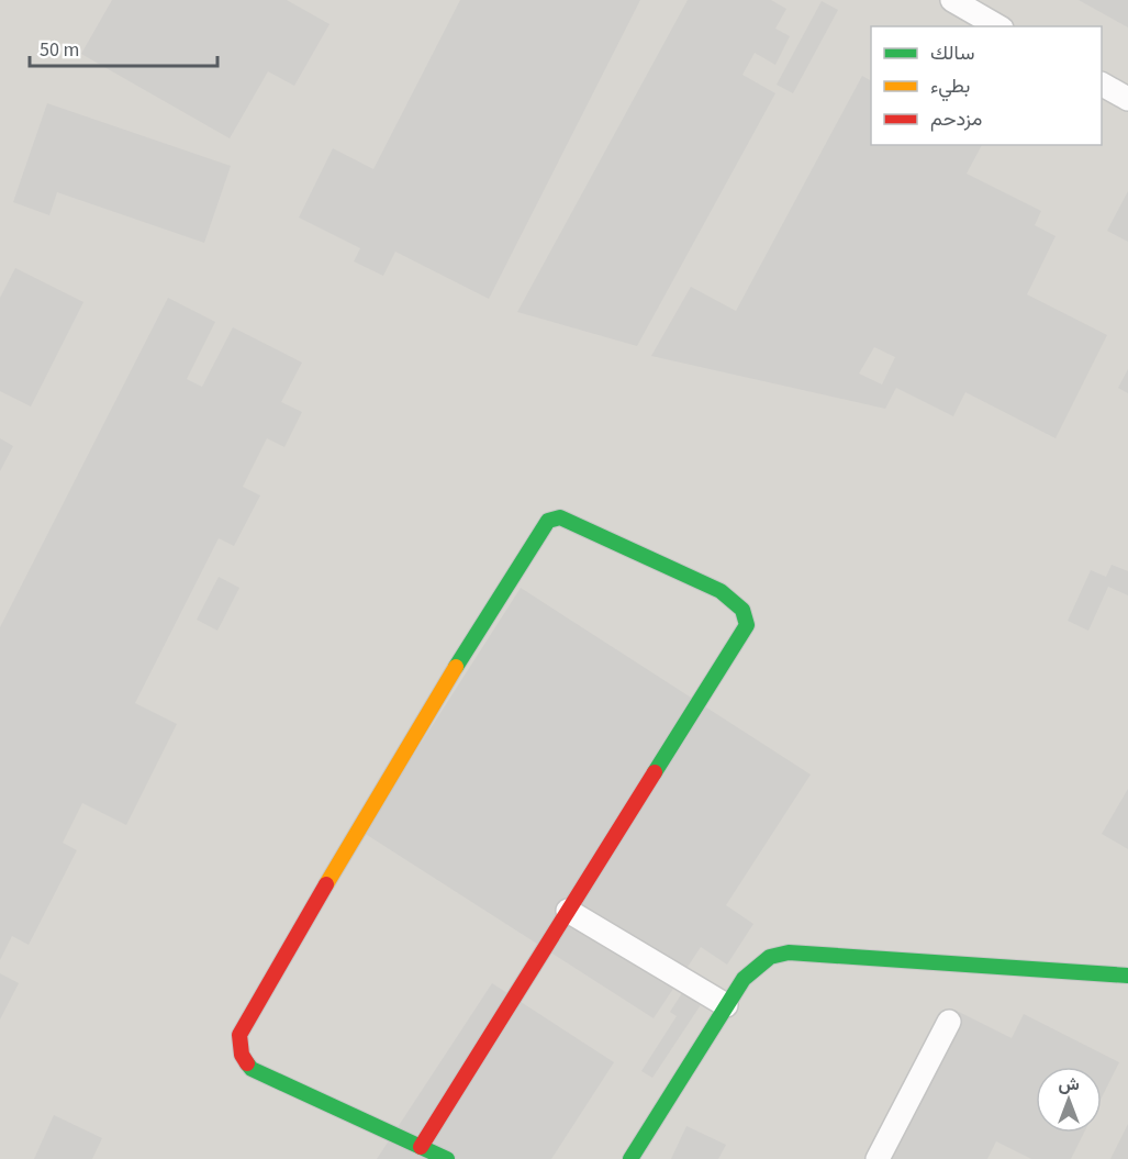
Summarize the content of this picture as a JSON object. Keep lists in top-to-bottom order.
{
  "legend": ["سالك", "بطيء", "مزدحم"],
  "scale_bar": "50 m",
  "north": "top"
}
